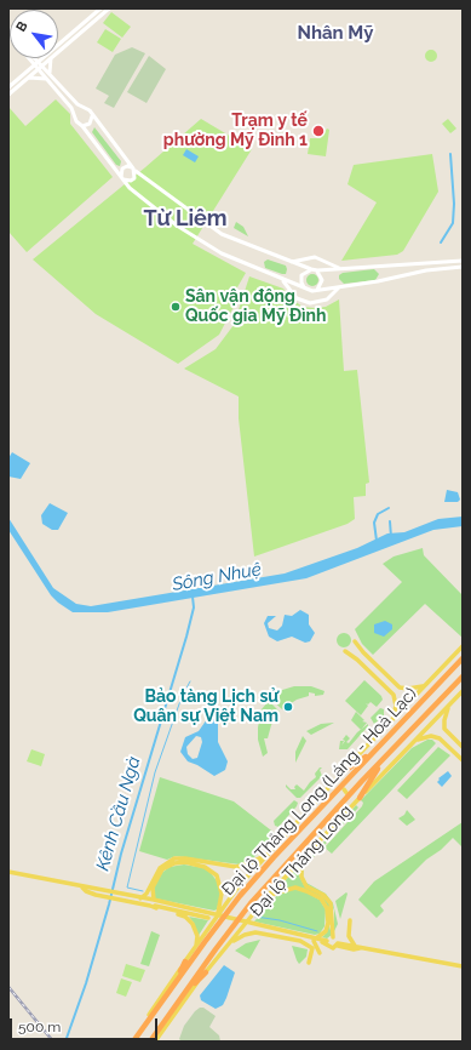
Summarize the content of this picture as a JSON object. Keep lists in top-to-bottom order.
{
  "streets": {
    "highway": ["Đại lộ Thăng Long (Láng - Hoà Lạc)"],
    "main road": ["Đại lộ Thăng Long"]
  },
  "crossings": [
    ["Đại lộ Thăng Long (Láng - Hoà Lạc)", "Đại lộ Thăng Long"]
  ],
  "districts": ["Nhân Mỹ", "Từ Liêm"],
  "water": ["Sông Nhuệ", "Kênh Cầu Ngà"],
  "places": ["Trạm y tế phường Mỹ Đình 1", "Sân vận động Quốc gia Mỹ Đình", "Bảo tàng Lịch sử Quân sự Việt Nam"],
  "scale_bar": "500 m",
  "north": "top left"
}
